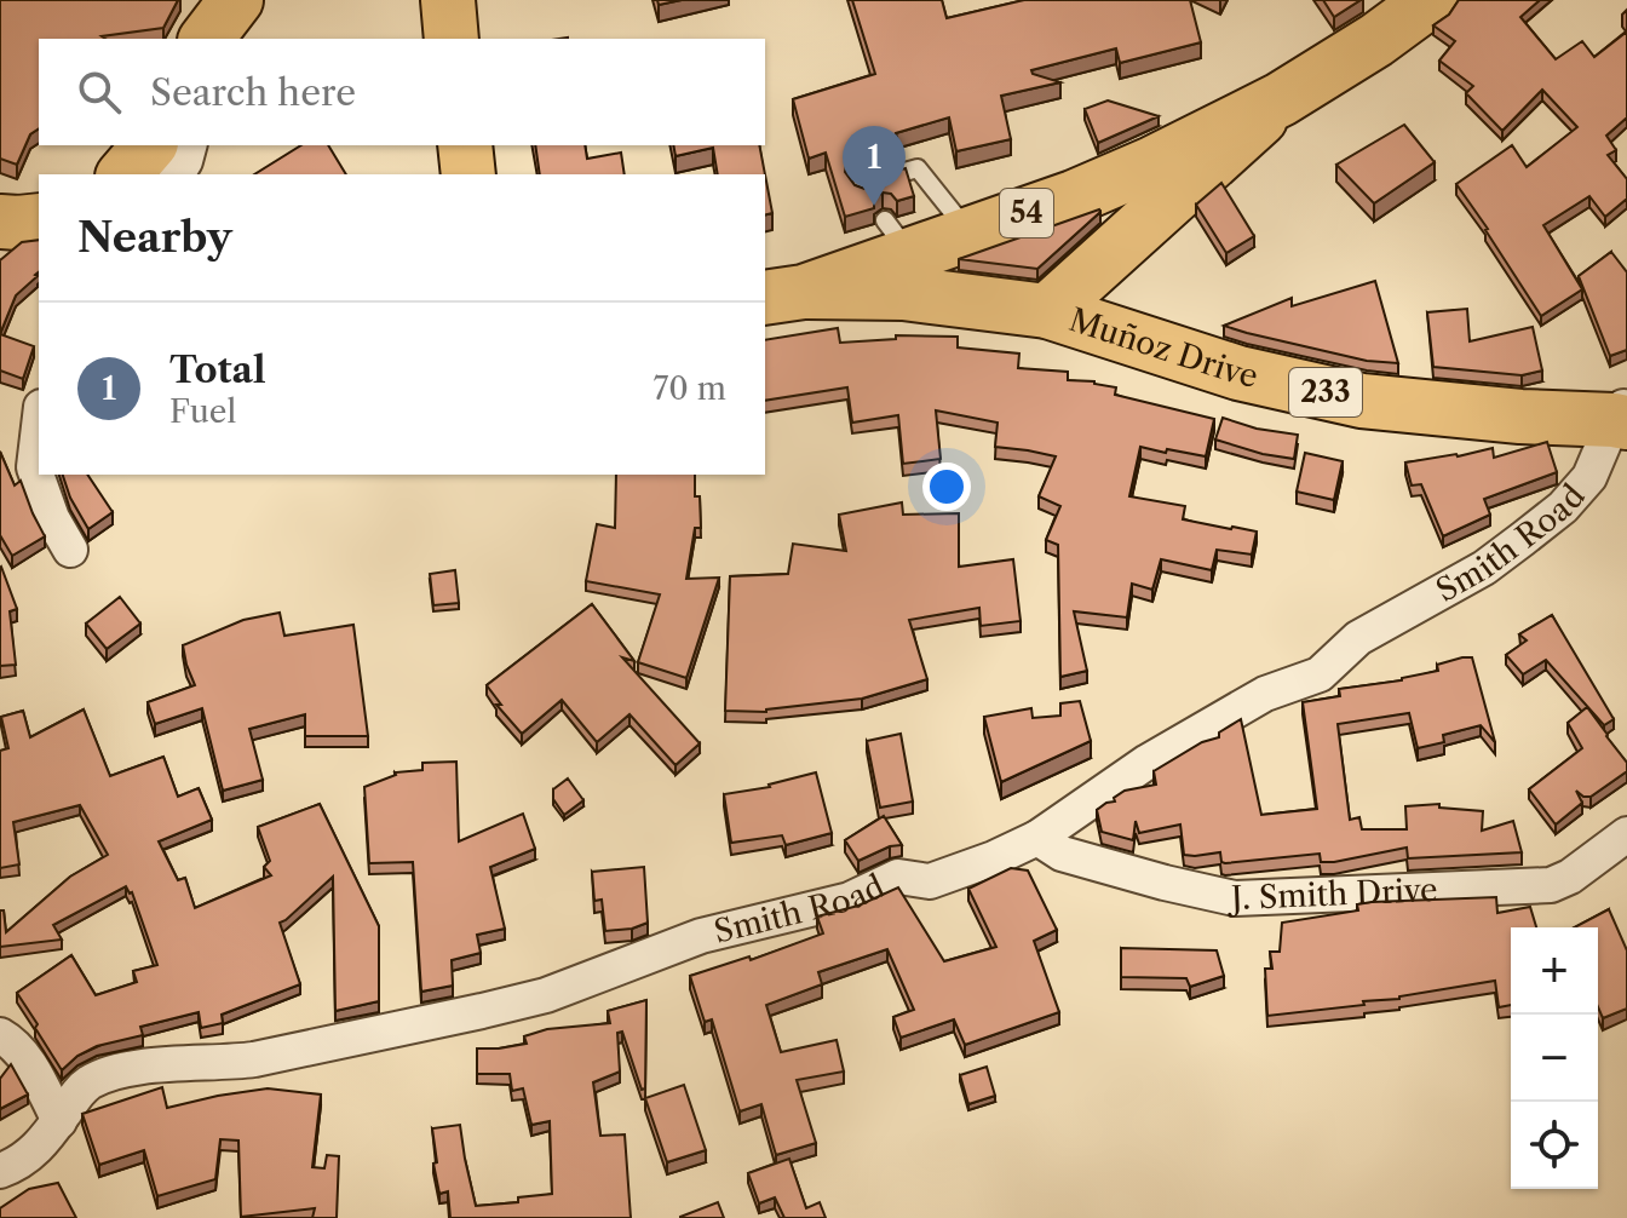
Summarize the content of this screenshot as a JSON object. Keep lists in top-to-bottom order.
{
  "streets": {
    "main road": ["54", "Muñoz Drive", "233"],
    "street": ["Smith Road", "J. Smith Drive"]
  },
  "crossings": [
    ["54", "Muñoz Drive"],
    ["Muñoz Drive", "Smith Road"],
    ["Smith Road", "J. Smith Drive"]
  ],
  "page": {
    "search": "Search here",
    "pins": "1",
    "heading": "Nearby",
    "list": [
      {
        "mark": "1",
        "name": "Total",
        "note": "Fuel",
        "value": "70 m"
      }
    ],
    "map_buttons": ["+", "−"]
  }
}
